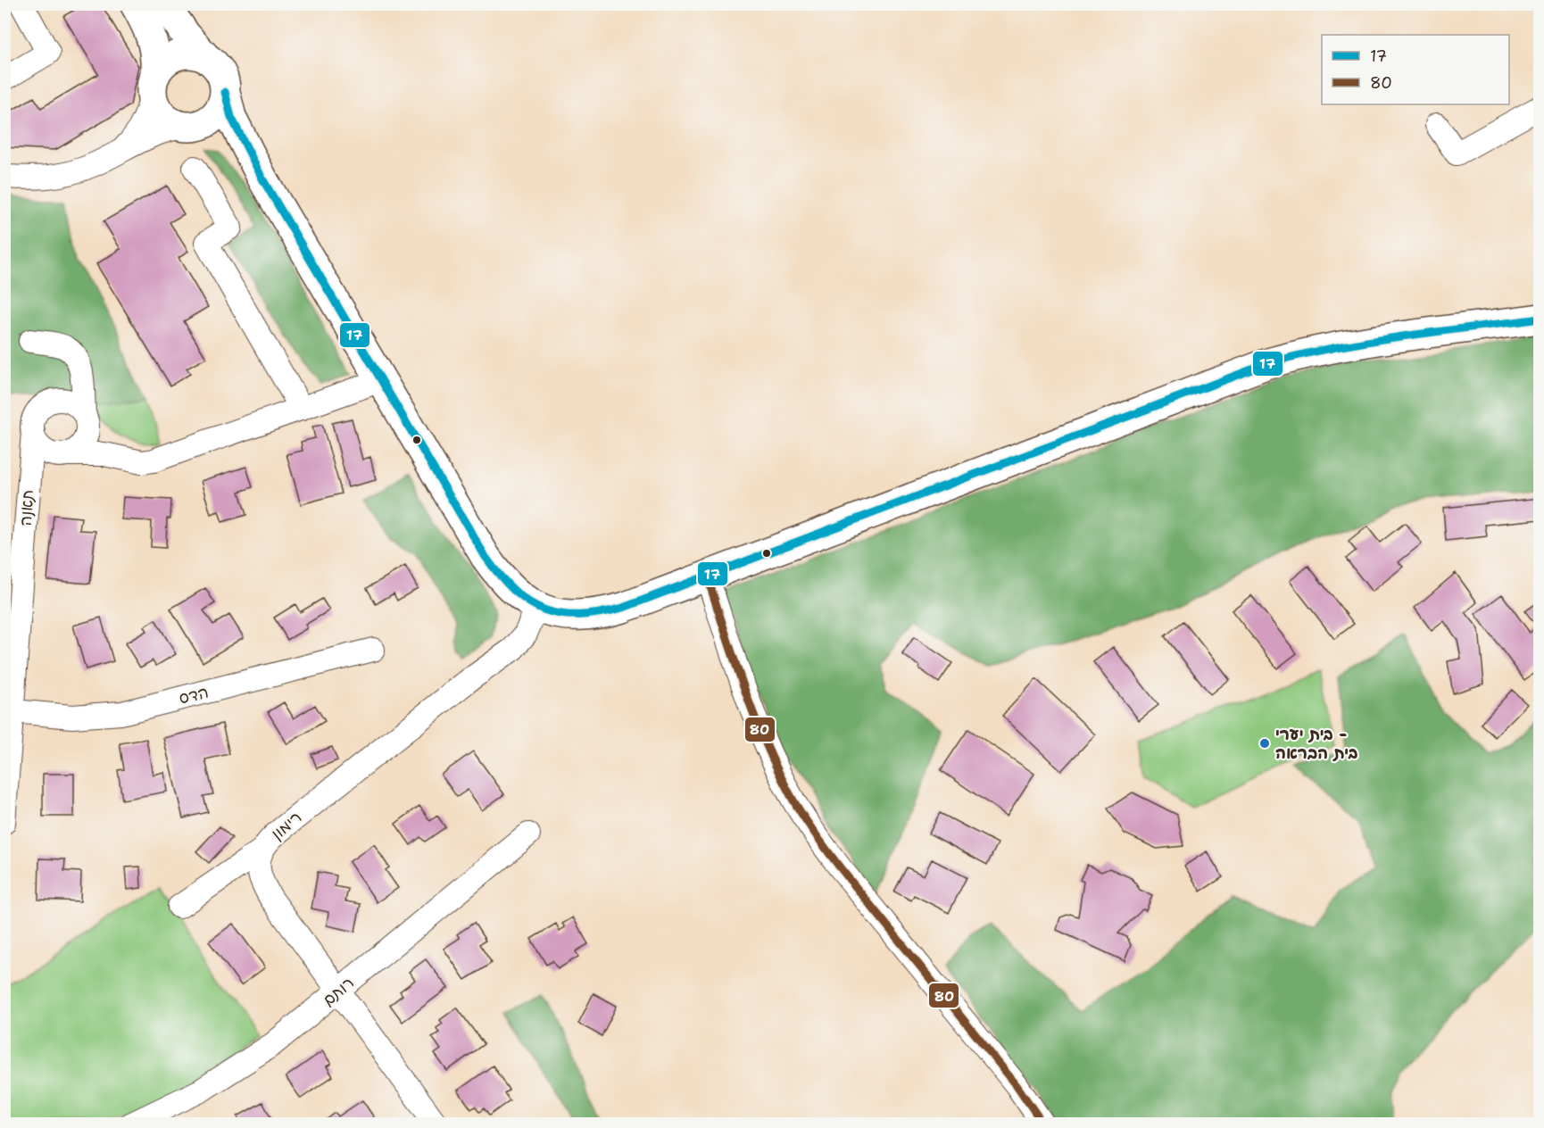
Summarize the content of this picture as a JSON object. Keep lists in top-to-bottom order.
{
  "streets": {
    "street": [
      "תאנה",
      "הדס",
      "רימון",
      "רותם"
    ]
  },
  "crossings": [
    ["תאנה", "הדס"],
    ["רימון", "רותם"]
  ],
  "places": ["בית יערי - בית הבראה"],
  "lines": ["transit line 17", "transit line 80"],
  "legend": ["17", "80"]
}
